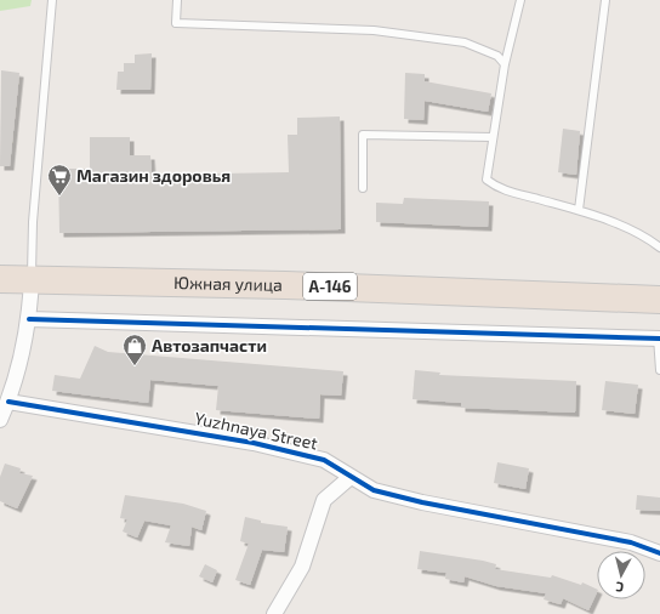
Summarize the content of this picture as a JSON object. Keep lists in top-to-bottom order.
{
  "streets": {
    "highway": ["Южная улица", "А-146"],
    "street": ["Yuzhnaya Street"]
  },
  "places": {
    "supermarket": ["Магазин здоровья"],
    "shop": ["Автозапчасти"]
  },
  "north": "bottom"
}
